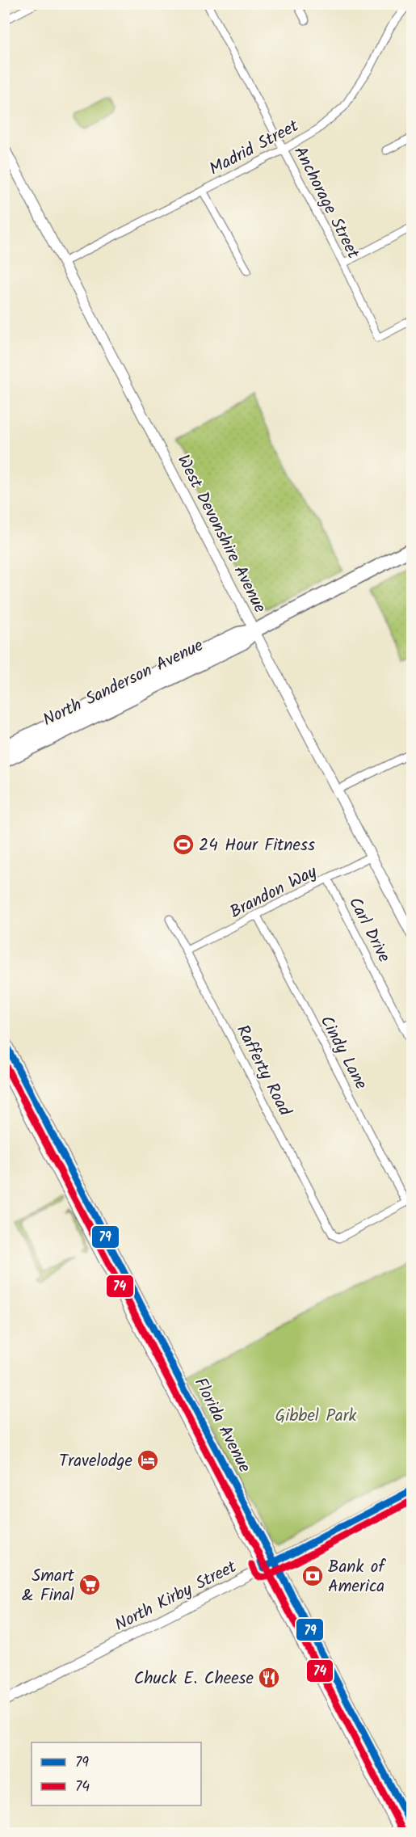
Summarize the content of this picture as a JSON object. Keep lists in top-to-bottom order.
{
  "streets": {
    "highway": ["North Sanderson Avenue"],
    "main road": ["Florida Avenue"],
    "street": [
      "Madrid Street",
      "Anchorage Street",
      "West Devonshire Avenue",
      "Brandon Way",
      "Carl Drive",
      "Cindy Lane",
      "Rafferty Road",
      "North Kirby Street"
    ]
  },
  "crossings": [
    ["Madrid Street", "Anchorage Street"],
    ["Madrid Street", "West Devonshire Avenue"],
    ["West Devonshire Avenue", "North Sanderson Avenue"],
    ["West Devonshire Avenue", "Brandon Way"],
    ["Brandon Way", "Carl Drive"],
    ["Brandon Way", "Cindy Lane"],
    ["Brandon Way", "Rafferty Road"],
    ["Cindy Lane", "Rafferty Road"],
    ["Florida Avenue", "North Kirby Street"]
  ],
  "parks": ["Gibbel Park"],
  "places": {
    "sports": ["24 Hour Fitness"],
    "hotel": ["Travelodge"],
    "bank": ["Bank of America"],
    "supermarket": ["Smart & Final"],
    "restaurant": ["Chuck E. Cheese"]
  },
  "lines": ["transit line 79", "transit line 74"],
  "legend": ["79", "74"]
}
